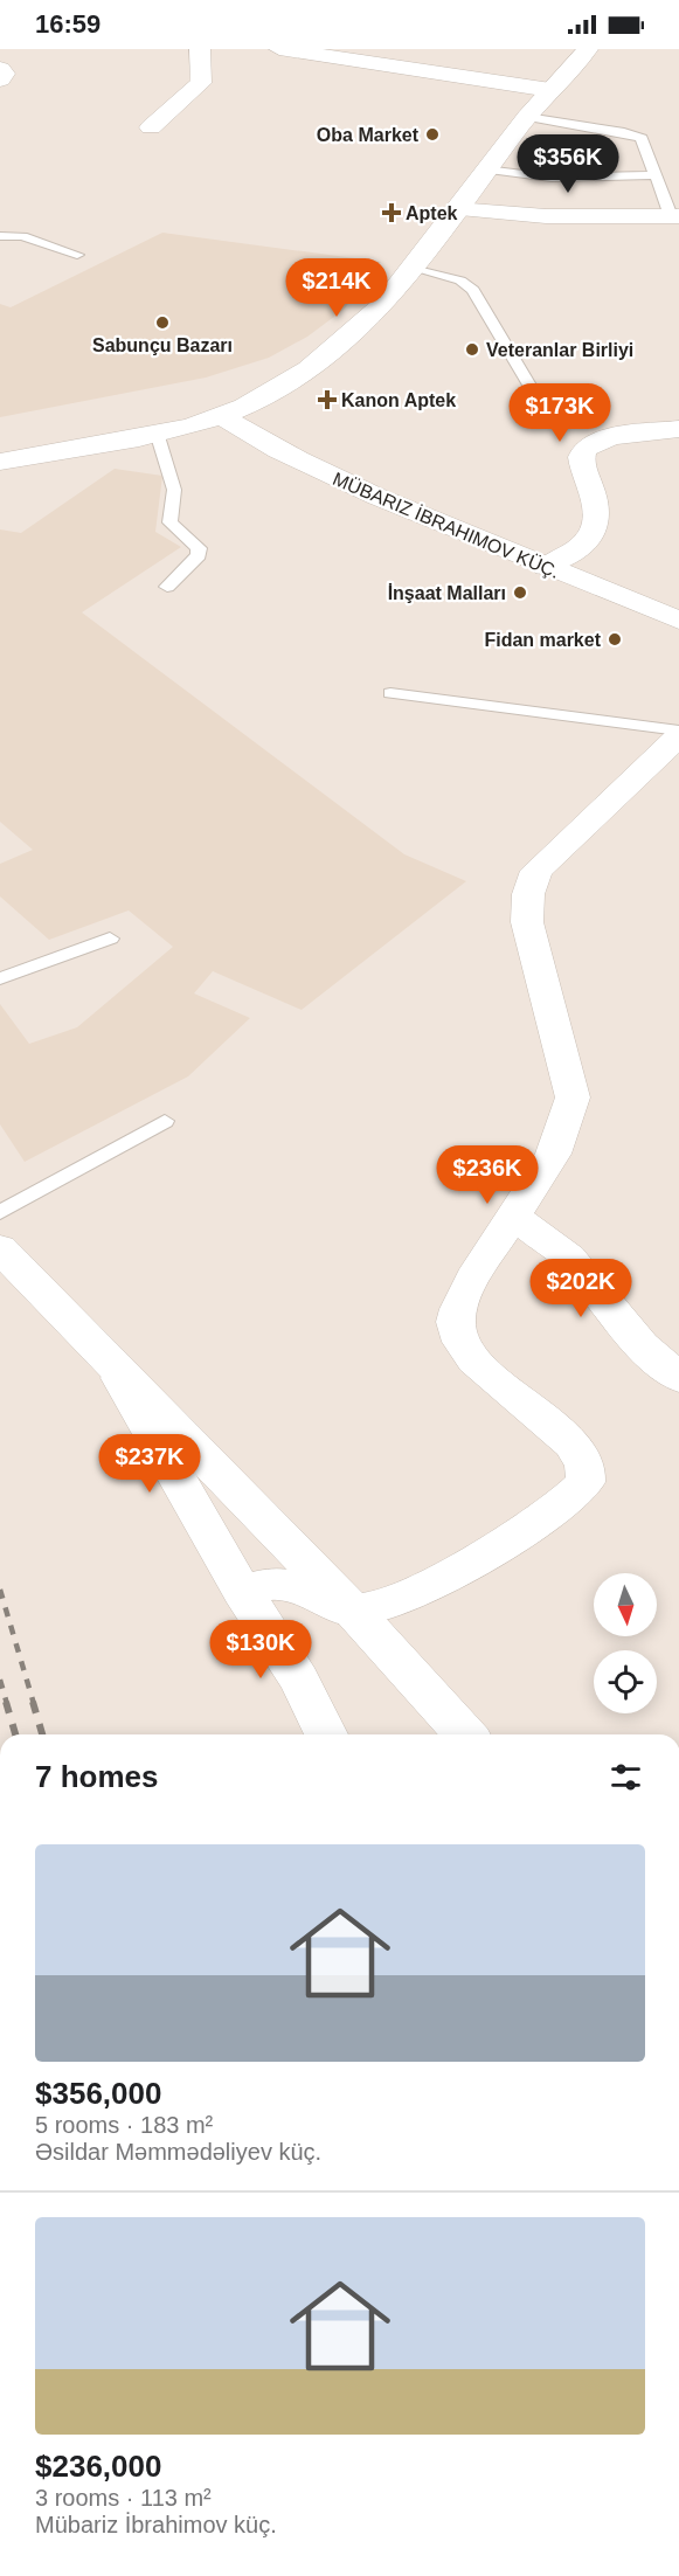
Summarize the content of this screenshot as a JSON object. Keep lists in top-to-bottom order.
{
  "streets": {
    "street": ["MÜBARIZ İBRAHIMOV KÜÇ."]
  },
  "places": {
    "other": [
      "Oba Market",
      "Sabunçu Bazarı",
      "Veteranlar Birliyi",
      "İnşaat Malları",
      "Fidan market"
    ],
    "health": ["Aptek", "Kanon Aptek"]
  },
  "north": "bottom",
  "page": {
    "status": "16:59",
    "price": [
      "$356K",
      "$214K",
      "$173K",
      "$236K",
      "$202K",
      "$237K",
      "$130K"
    ],
    "heading": "7 homes",
    "list": [
      {
        "name": "$356,000",
        "note": "5 rooms · 183 m² · Əsildar Məmmədəliyev küç."
      },
      {
        "name": "$236,000",
        "note": "3 rooms · 113 m² · Mübariz İbrahimov küç."
      }
    ]
  }
}
